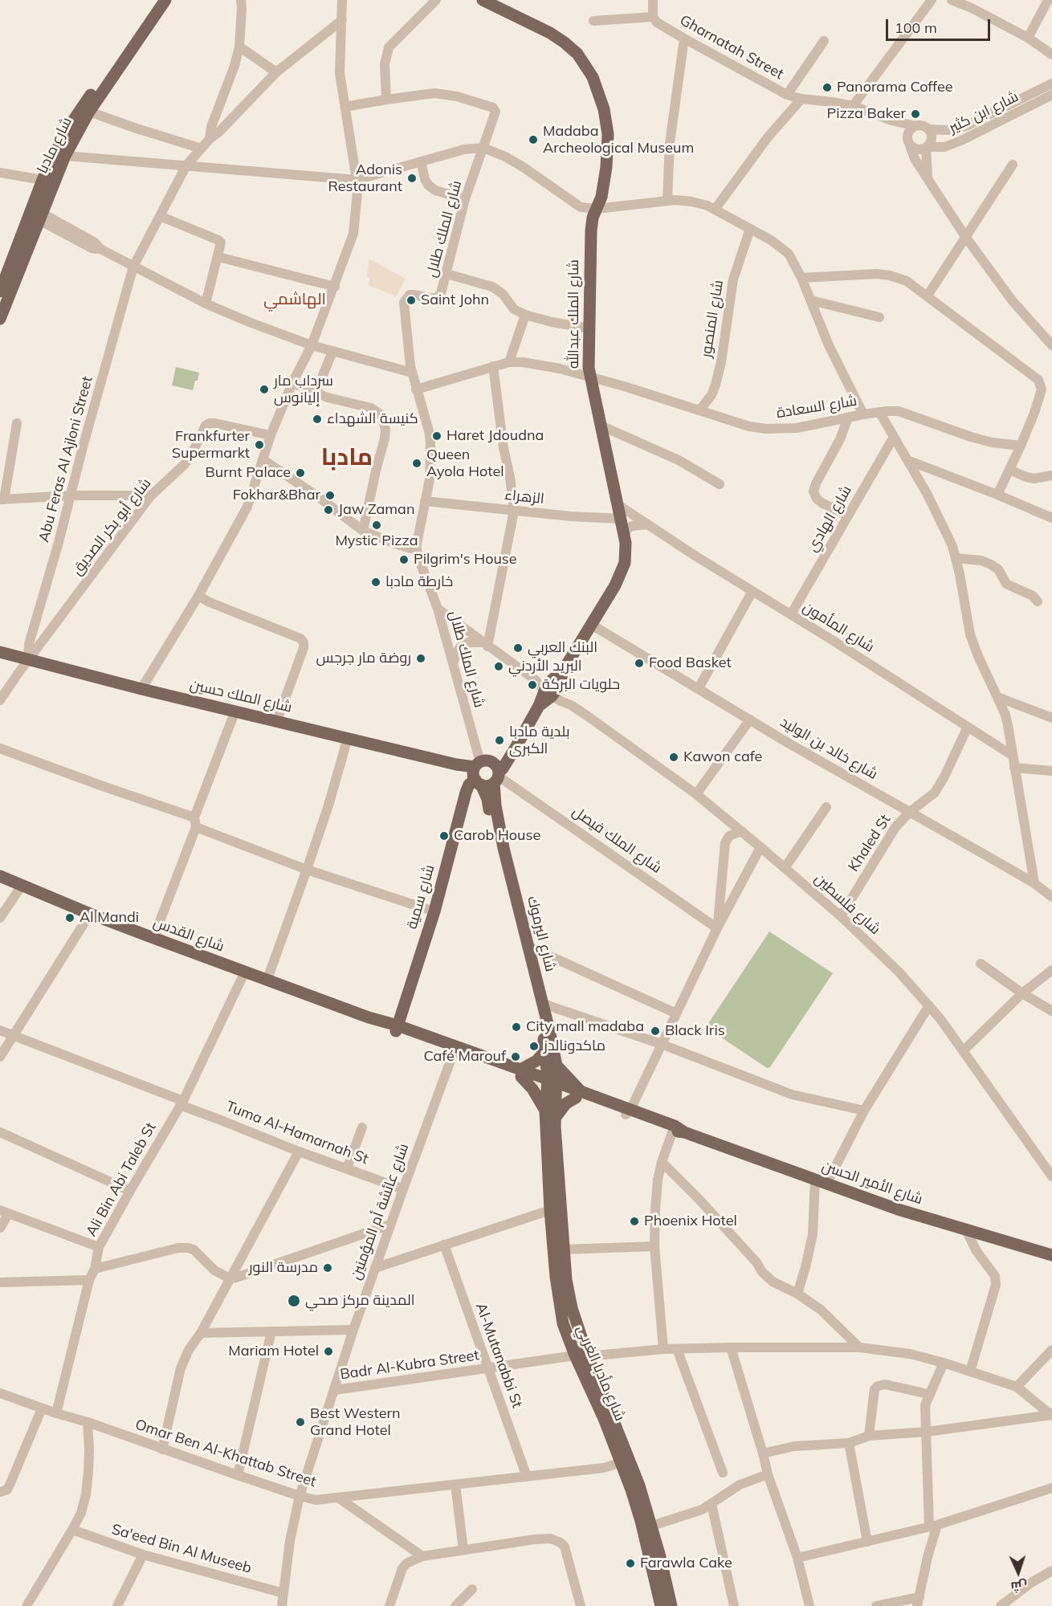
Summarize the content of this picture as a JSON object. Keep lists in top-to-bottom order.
{
  "streets": {
    "main road": [
      "شارع مادبا",
      "شارع الملك عبدالله",
      "شارع الملك حسين",
      "شارع سمية",
      "شارع اليرموك",
      "شارع القدس",
      "شارع الأمير الحسن",
      "شارع مأدبا الغربي"
    ],
    "street": [
      "Gharnatah Street",
      "شارع ابن كثير",
      "شارع الملك طلال",
      "شارع المنصور",
      "شارع السعادة",
      "Abu Feras Al Ajloni Street",
      "الزهراء",
      "شارع الهادي",
      "شارع أبو بكر الصديق",
      "شارع المأمون",
      "شارع خالد بن الوليد",
      "شارع الملك فيصل",
      "Khaled St",
      "شارع فلسطين",
      "Tuma Al-Hamarnah St",
      "Ali Bin Abi Taleb St",
      "شارع عائشة أم المؤمنين",
      "Al-Mutanabbi St",
      "Badr Al-Kubra Street",
      "Omar Ben Al-Khattab Street",
      "Sa'eed Bin Al Museeb"
    ]
  },
  "crossings": [
    ["Gharnatah Street", "شارع ابن كثير"],
    ["شارع الملك طلال", "الزهراء"],
    ["شارع الملك طلال", "شارع الملك حسين"],
    ["شارع الملك طلال", "شارع سمية"],
    ["شارع الملك طلال", "شارع فلسطين"],
    ["شارع الملك طلال", "شارع اليرموك"],
    ["شارع الملك عبدالله", "شارع السعادة"],
    ["شارع الملك عبدالله", "الزهراء"],
    ["شارع الملك عبدالله", "شارع المأمون"],
    ["شارع الملك عبدالله", "شارع خالد بن الوليد"],
    ["شارع الملك عبدالله", "شارع فلسطين"],
    ["شارع المنصور", "شارع السعادة"],
    ["Abu Feras Al Ajloni Street", "شارع أبو بكر الصديق"],
    ["Abu Feras Al Ajloni Street", "شارع الملك حسين"],
    ["شارع الهادي", "شارع المأمون"],
    ["شارع أبو بكر الصديق", "شارع الملك حسين"],
    ["شارع المأمون", "Khaled St"],
    ["شارع الملك حسين", "شارع سمية"],
    ["شارع الملك حسين", "شارع اليرموك"],
    ["شارع خالد بن الوليد", "Khaled St"],
    ["شارع الملك فيصل", "شارع اليرموك"],
    ["Khaled St", "شارع فلسطين"],
    ["شارع سمية", "شارع اليرموك"],
    ["شارع سمية", "شارع القدس"],
    ["شارع اليرموك", "شارع القدس"],
    ["شارع اليرموك", "شارع الأمير الحسن"],
    ["شارع اليرموك", "شارع مأدبا الغربي"],
    ["شارع القدس", "Ali Bin Abi Taleb St"],
    ["شارع القدس", "شارع الأمير الحسن"],
    ["شارع القدس", "شارع عائشة أم المؤمنين"],
    ["شارع القدس", "شارع مأدبا الغربي"],
    ["Tuma Al-Hamarnah St", "Ali Bin Abi Taleb St"],
    ["Tuma Al-Hamarnah St", "شارع عائشة أم المؤمنين"],
    ["Ali Bin Abi Taleb St", "Omar Ben Al-Khattab Street"],
    ["شارع الأمير الحسن", "شارع مأدبا الغربي"],
    ["شارع عائشة أم المؤمنين", "Badr Al-Kubra Street"],
    ["شارع عائشة أم المؤمنين", "Omar Ben Al-Khattab Street"],
    ["شارع عائشة أم المؤمنين", "Sa'eed Bin Al Museeb"],
    ["Al-Mutanabbi St", "Badr Al-Kubra Street"],
    ["Al-Mutanabbi St", "Omar Ben Al-Khattab Street"],
    ["Badr Al-Kubra Street", "شارع مأدبا الغربي"],
    ["شارع مأدبا الغربي", "Omar Ben Al-Khattab Street"]
  ],
  "districts": ["الهاشمي", "مادبا"],
  "places": [
    "Panorama Coffee",
    "Pizza Baker",
    "Madaba Archeological Museum",
    "Adonis Restaurant",
    "Saint John",
    "سرداب مار إليانوس",
    "كنيسة الشهداء",
    "Haret Jdoudna",
    "Frankfurter Supermarkt",
    "Queen Ayola Hotel",
    "Burnt Palace",
    "Fokhar&Bhar",
    "Jaw Zaman",
    "Mystic Pizza",
    "Pilgrim's House",
    "خارطة مادبا",
    "البنك العربي",
    "روضة مار جرجس",
    "Food Basket",
    "البريد الأردني",
    "حلويات البركة",
    "بلدية مادبا الكبرى",
    "Kawon cafe",
    "Carob House",
    "Al Mandi",
    "City mall madaba",
    "Black Iris",
    "ماكدونالدز",
    "Café Marouf",
    "Phoenix Hotel",
    "مدرسة النور",
    "المدينة مركز صحي",
    "Mariam Hotel",
    "Best Western Grand Hotel",
    "Farawla Cake"
  ],
  "scale_bar": "100 m",
  "north": "bottom"
}
